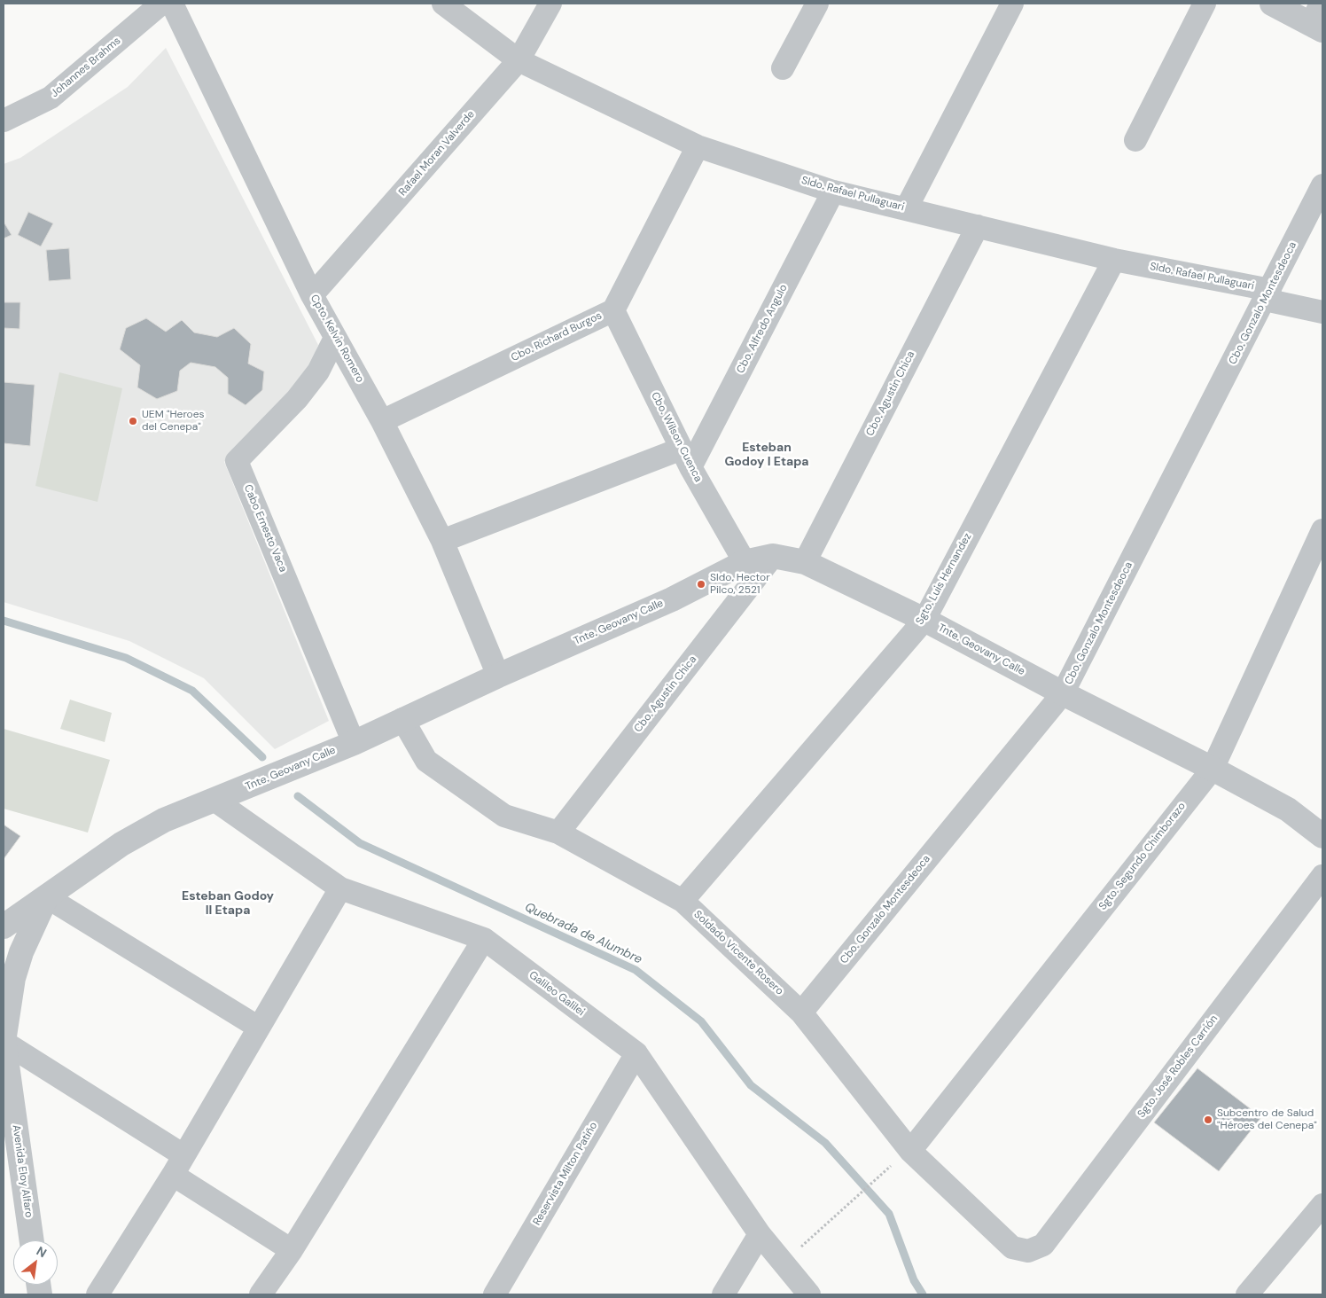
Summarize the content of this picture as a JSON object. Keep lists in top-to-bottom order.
{
  "streets": {
    "street": [
      "Johannes Brahms",
      "Rafael Moran Valverde",
      "Sldo. Rafael Pullaguari",
      "Cbo. Gonzalo Montesdeoca",
      "Cbo. Alfredo Angulo",
      "Cbo. Richard Burgos",
      "Cpto. Kelvin Romero",
      "Cbo. Agustin Chica",
      "Cbo. Wilson Cuenca",
      "Cabo Ernesto Vaca",
      "Sgto. Luis Hernandez",
      "Tnte. Geovany Calle",
      "Sgto. Segundo Chimborazo",
      "Soldado Vicente Rosero",
      "Galileo Galilei",
      "Sgto. José Robles Carrión",
      "Avenida Eloy Alfaro",
      "Reservista Milton Patiño"
    ]
  },
  "crossings": [
    ["Rafael Moran Valverde", "Sldo. Rafael Pullaguari"],
    ["Rafael Moran Valverde", "Cpto. Kelvin Romero"],
    ["Sldo. Rafael Pullaguari", "Cbo. Gonzalo Montesdeoca"],
    ["Sldo. Rafael Pullaguari", "Cbo. Alfredo Angulo"],
    ["Sldo. Rafael Pullaguari", "Cbo. Richard Burgos"],
    ["Sldo. Rafael Pullaguari", "Cbo. Agustin Chica"],
    ["Sldo. Rafael Pullaguari", "Sgto. Luis Hernandez"],
    ["Cbo. Gonzalo Montesdeoca", "Tnte. Geovany Calle"],
    ["Cbo. Gonzalo Montesdeoca", "Soldado Vicente Rosero"],
    ["Cbo. Alfredo Angulo", "Cbo. Wilson Cuenca"],
    ["Cbo. Richard Burgos", "Cpto. Kelvin Romero"],
    ["Cbo. Richard Burgos", "Cbo. Wilson Cuenca"],
    ["Cpto. Kelvin Romero", "Cabo Ernesto Vaca"],
    ["Cpto. Kelvin Romero", "Tnte. Geovany Calle"],
    ["Cbo. Agustin Chica", "Tnte. Geovany Calle"],
    ["Cbo. Agustin Chica", "Soldado Vicente Rosero"],
    ["Cbo. Wilson Cuenca", "Tnte. Geovany Calle"],
    ["Cabo Ernesto Vaca", "Tnte. Geovany Calle"],
    ["Sgto. Luis Hernandez", "Tnte. Geovany Calle"],
    ["Sgto. Luis Hernandez", "Soldado Vicente Rosero"],
    ["Tnte. Geovany Calle", "Sgto. Segundo Chimborazo"],
    ["Tnte. Geovany Calle", "Soldado Vicente Rosero"],
    ["Tnte. Geovany Calle", "Galileo Galilei"],
    ["Tnte. Geovany Calle", "Avenida Eloy Alfaro"],
    ["Sgto. Segundo Chimborazo", "Soldado Vicente Rosero"],
    ["Soldado Vicente Rosero", "Sgto. José Robles Carrión"],
    ["Galileo Galilei", "Reservista Milton Patiño"]
  ],
  "districts": ["Esteban Godoy I Etapa", "Esteban Godoy II Etapa"],
  "water": ["Quebrada de Alumbre"],
  "places": ["UEM \"Heroes del Cenepa\"", "Sldo. Hector Pilco, 2521", "Subcentro de Salud \"Héroes del Cenepa\""],
  "north": "top right"
}
